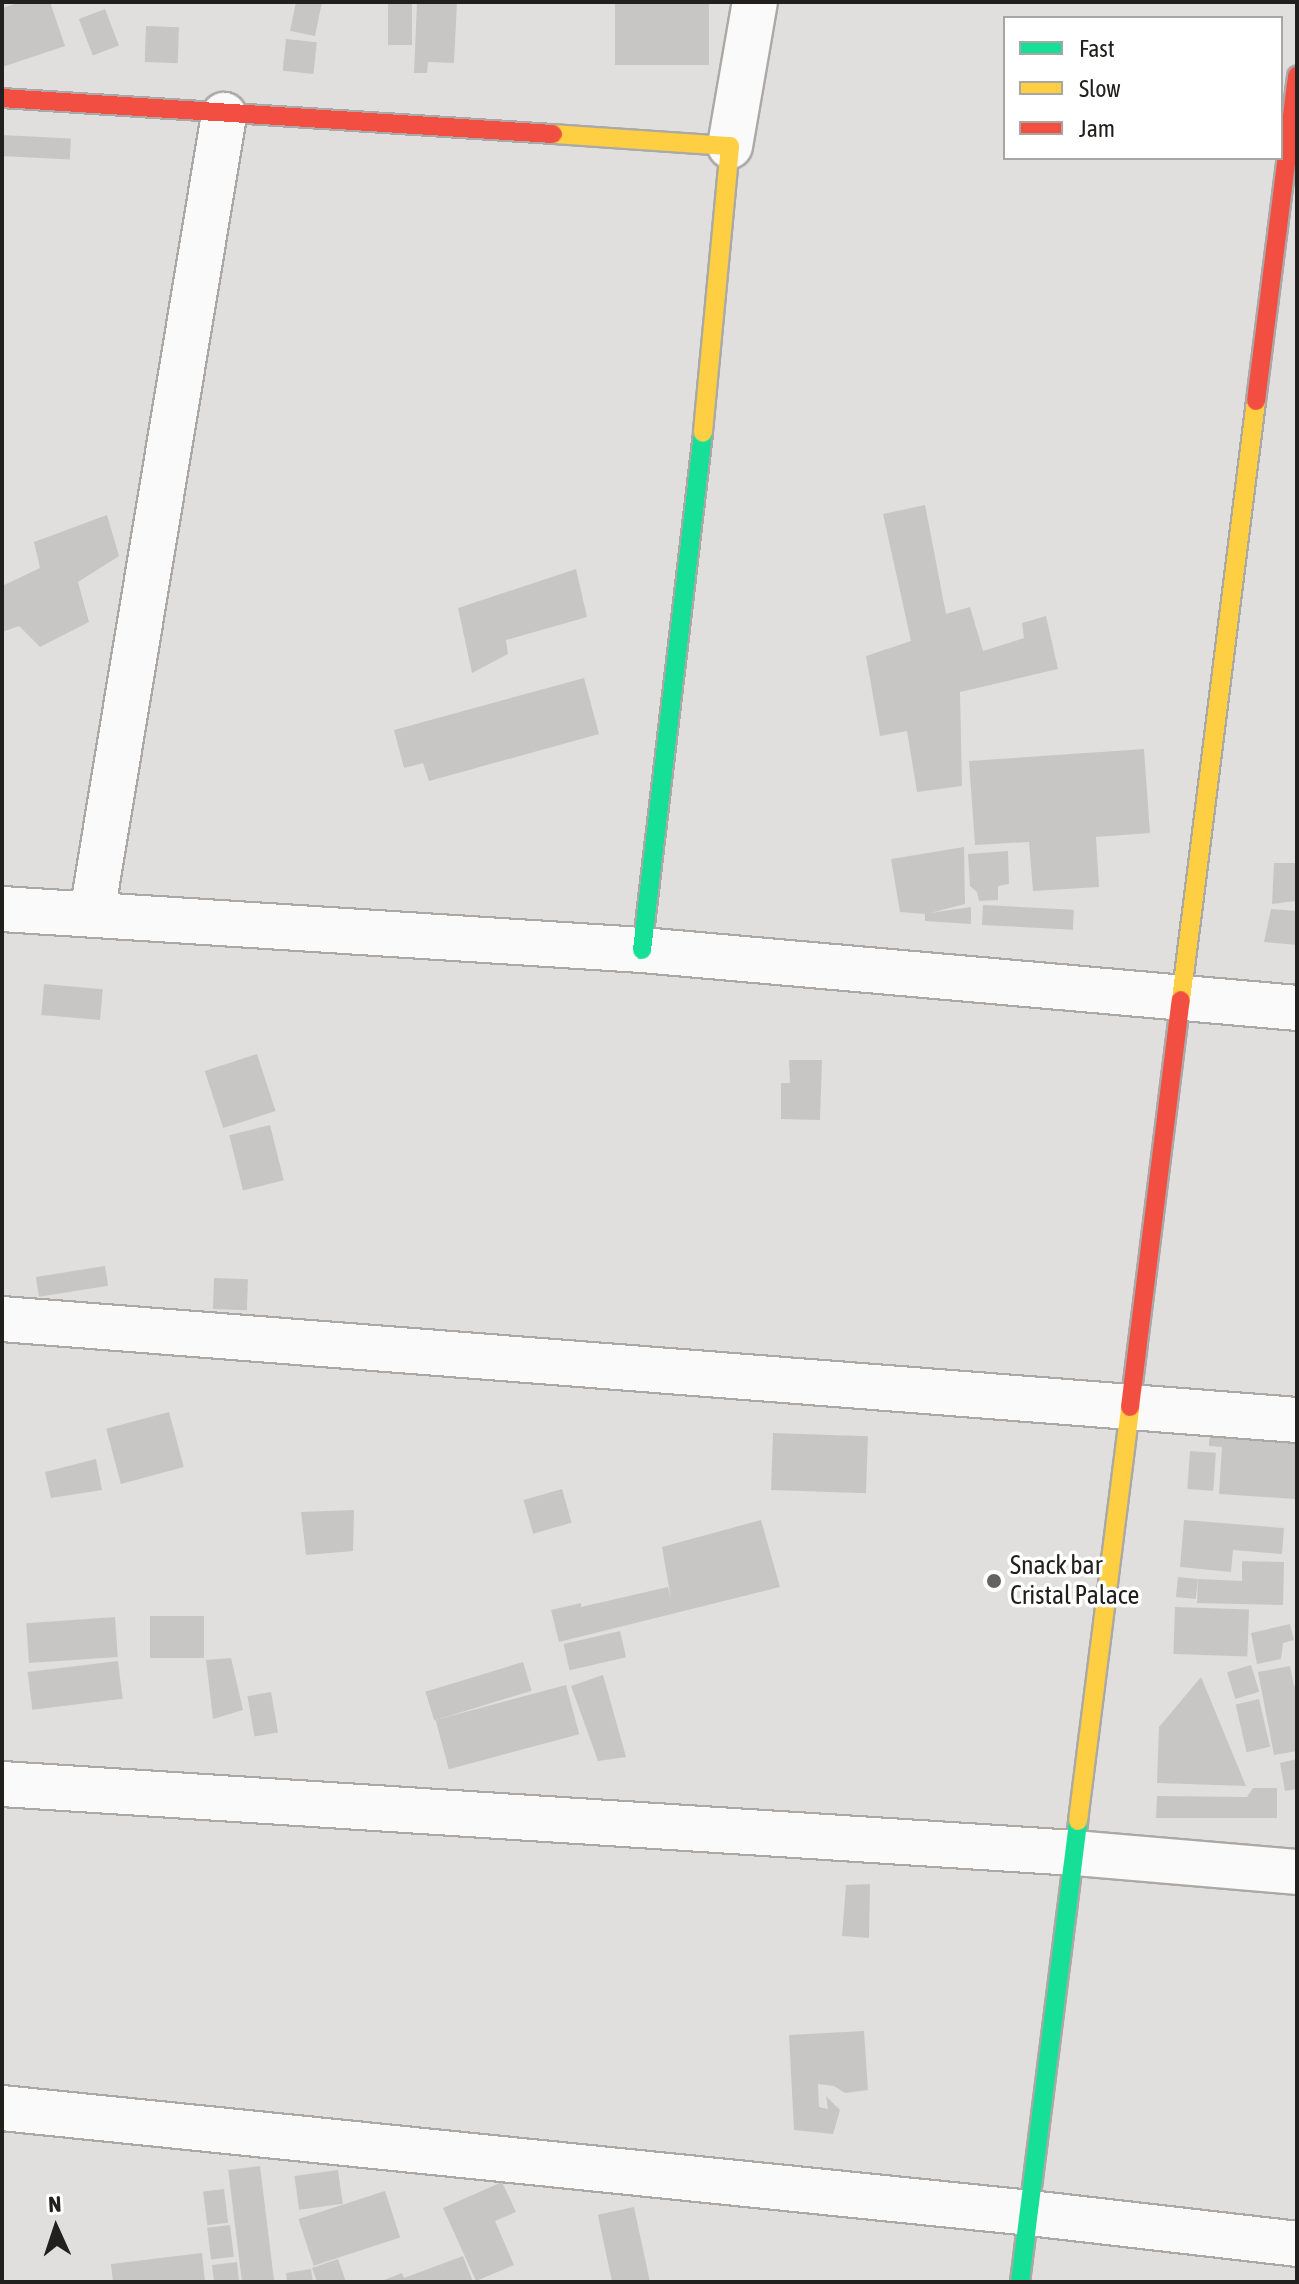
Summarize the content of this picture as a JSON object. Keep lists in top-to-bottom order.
{
  "places": ["Snack bar Cristal Palace"],
  "legend": ["Fast", "Slow", "Jam"],
  "north": "top"
}
